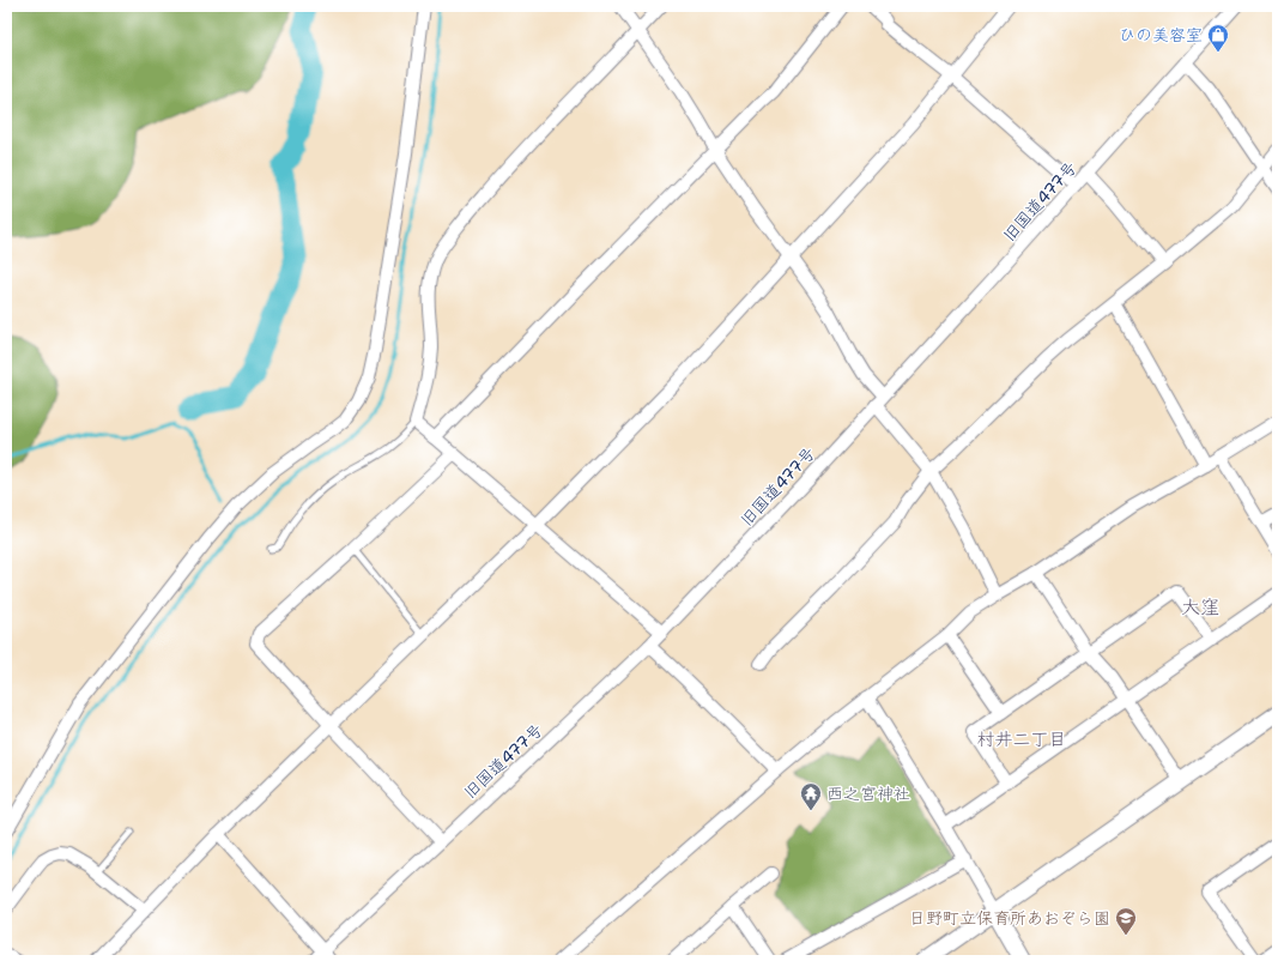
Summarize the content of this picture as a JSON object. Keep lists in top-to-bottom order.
{
  "streets": {
    "street": ["旧国道477号"]
  },
  "districts": ["大窪", "村井二丁目"],
  "places": {
    "shop": ["ひの美容室"],
    "temple": ["西之宮神社"],
    "school or university": ["日野町立保育所あおぞら園"]
  }
}
